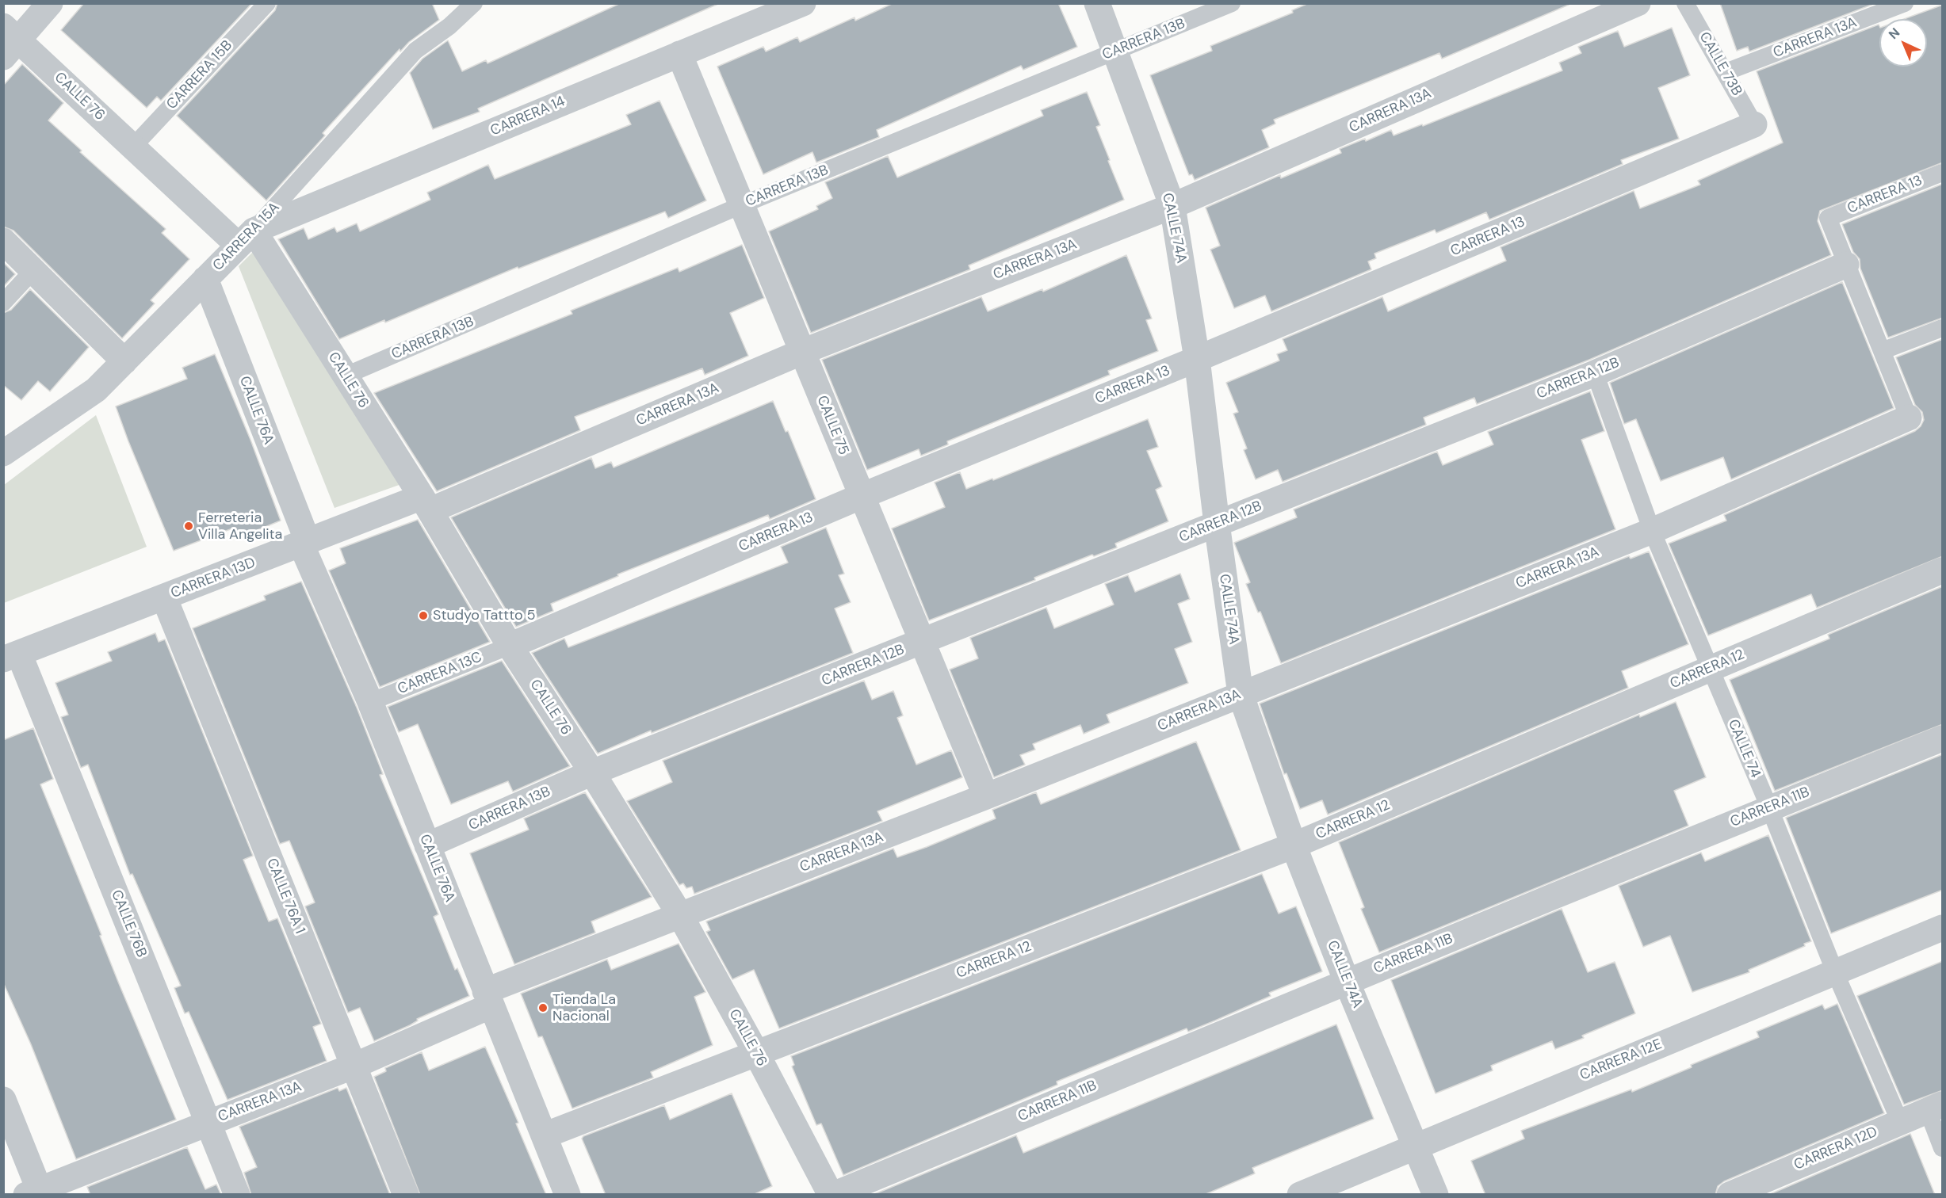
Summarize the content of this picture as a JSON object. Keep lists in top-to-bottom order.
{
  "streets": {
    "street": [
      "CARRERA 13A",
      "CARRERA 13B",
      "CALLE 76",
      "CARRERA 14",
      "CARRERA 13",
      "CALLE 74A",
      "CARRERA 15A",
      "CARRERA 12B",
      "CALLE 76A",
      "CALLE 75",
      "CARRERA 13D",
      "CARRERA 12",
      "CARRERA 11B",
      "CALLE 76A 1",
      "CALLE 76B",
      "CARRERA 12E",
      "CARRERA 12D"
    ],
    "lane": [
      "CALLE 73B",
      "CARRERA 15B",
      "CARRERA 13C",
      "CALLE 74"
    ]
  },
  "crossings": [
    ["CARRERA 13A", "CALLE 73B"],
    ["CARRERA 13A", "CALLE 76"],
    ["CARRERA 13A", "CALLE 74A"],
    ["CARRERA 13A", "CALLE 76A"],
    ["CARRERA 13A", "CALLE 75"],
    ["CARRERA 13A", "CARRERA 13D"],
    ["CARRERA 13A", "CALLE 74"],
    ["CARRERA 13A", "CALLE 76A 1"],
    ["CARRERA 13A", "CALLE 76B"],
    ["CARRERA 13B", "CALLE 76"],
    ["CARRERA 13B", "CALLE 74A"],
    ["CARRERA 13B", "CARRERA 12B"],
    ["CARRERA 13B", "CALLE 76A"],
    ["CARRERA 13B", "CALLE 75"],
    ["CALLE 73B", "CARRERA 13"],
    ["CARRERA 15B", "CALLE 76"],
    ["CALLE 76", "CARRERA 14"],
    ["CALLE 76", "CARRERA 13"],
    ["CALLE 76", "CARRERA 15A"],
    ["CALLE 76", "CARRERA 12B"],
    ["CALLE 76", "CARRERA 13D"],
    ["CALLE 76", "CARRERA 12"],
    ["CALLE 76", "CARRERA 13C"],
    ["CALLE 76", "CARRERA 11B"],
    ["CARRERA 14", "CARRERA 15A"],
    ["CARRERA 14", "CALLE 75"],
    ["CARRERA 13", "CALLE 74A"],
    ["CARRERA 13", "CARRERA 12B"],
    ["CARRERA 13", "CALLE 75"],
    ["CARRERA 13", "CARRERA 13C"],
    ["CALLE 74A", "CARRERA 12B"],
    ["CALLE 74A", "CARRERA 12"],
    ["CALLE 74A", "CARRERA 11B"],
    ["CALLE 74A", "CARRERA 12E"],
    ["CARRERA 15A", "CALLE 76A"],
    ["CARRERA 12B", "CALLE 75"],
    ["CARRERA 12B", "CALLE 74"],
    ["CALLE 76A", "CARRERA 13D"],
    ["CALLE 76A", "CARRERA 12"],
    ["CALLE 76A", "CARRERA 13C"],
    ["CARRERA 13D", "CALLE 76A 1"],
    ["CARRERA 13D", "CALLE 76B"],
    ["CARRERA 12", "CALLE 74"],
    ["CALLE 74", "CARRERA 11B"],
    ["CALLE 74", "CARRERA 12E"],
    ["CALLE 74", "CARRERA 12D"]
  ],
  "places": ["Ferreteria Villa Angelita", "Studyo Tattto 5", "Tienda La Nacional"],
  "north": "top left"
}
